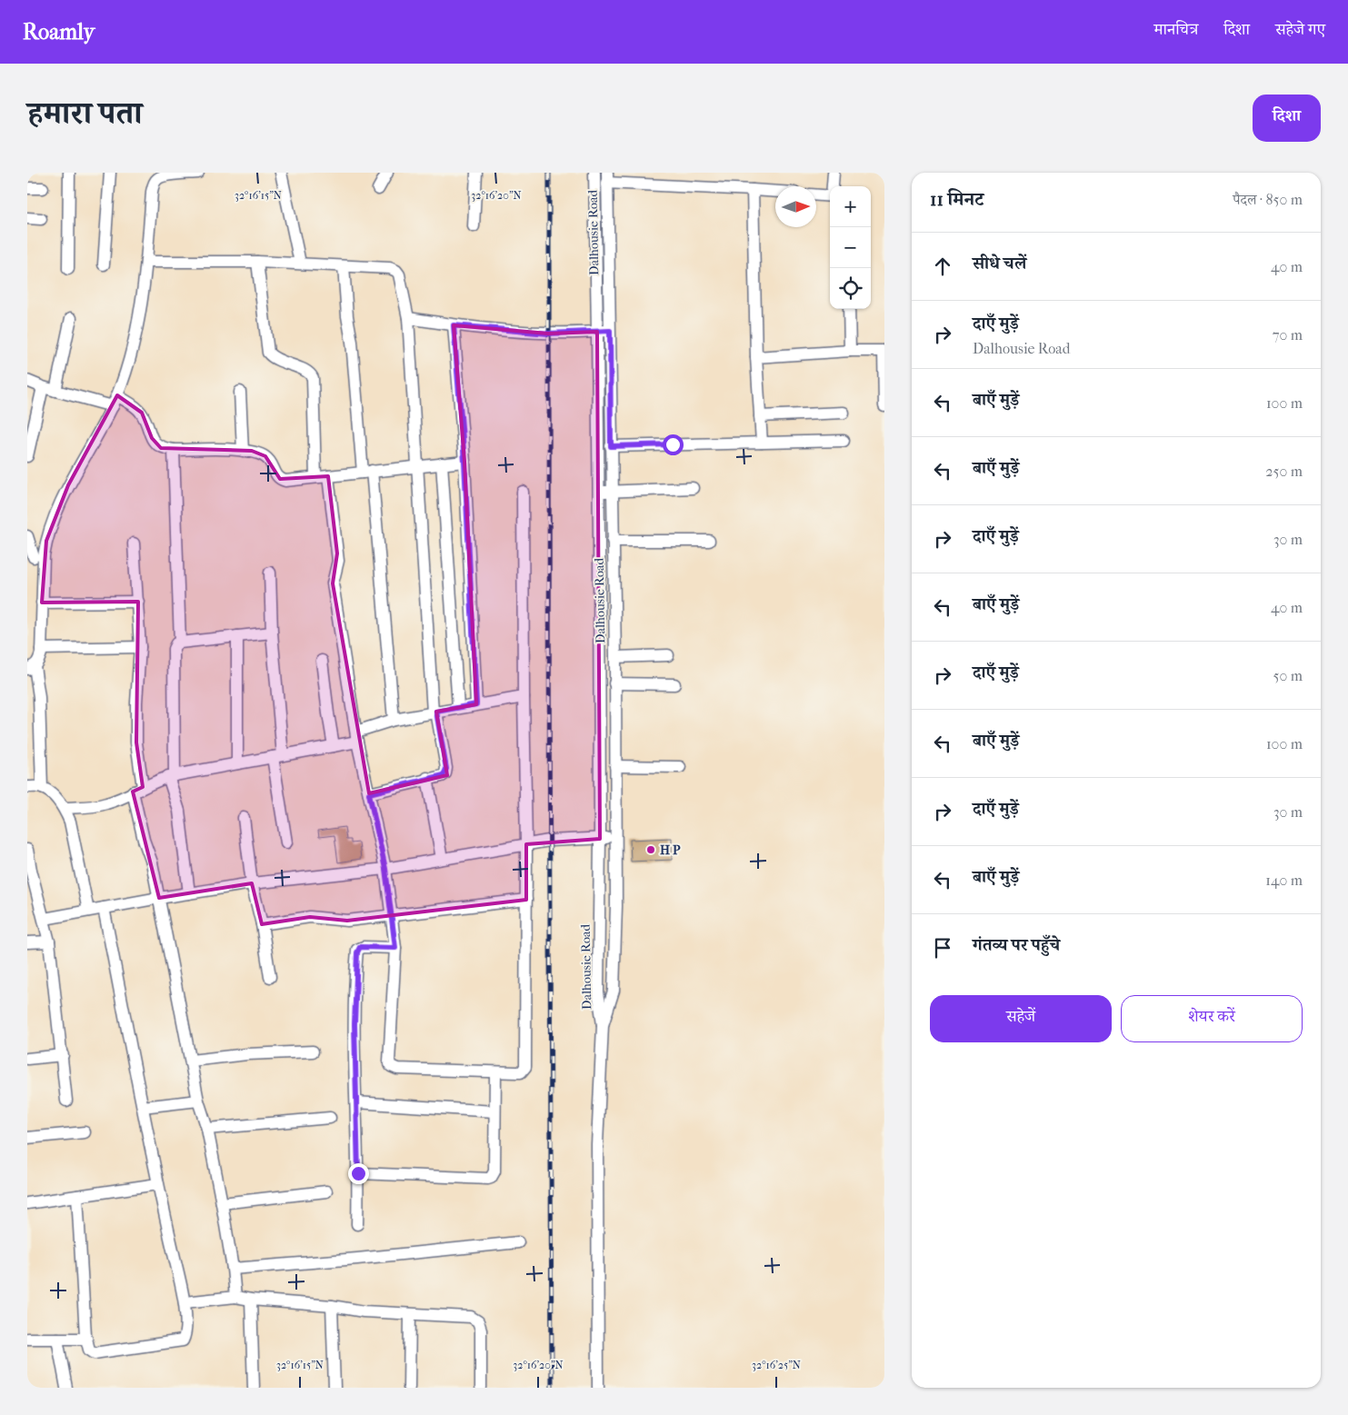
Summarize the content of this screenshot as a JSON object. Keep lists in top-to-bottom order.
{
  "streets": {
    "street": ["Dalhousie Road"]
  },
  "places": ["H P"],
  "north": "right",
  "page": {
    "header": "Roamly",
    "nav": ["मानचित्र", "दिशा", "सहेजे गए"],
    "title": "हमारा पता",
    "buttons": [
      "दिशा",
      ["सहेजें", "शेयर करें"]
    ],
    "heading": ["11 मिनट", "पैदल · 850 m"],
    "map_buttons": ["+", "−"],
    "list": [
      ["सीधे चलें", "40 m"],
      ["दाएँ मुड़ें", "Dalhousie Road", "70 m"],
      ["बाएँ मुड़ें", "100 m"],
      ["बाएँ मुड़ें", "250 m"],
      ["दाएँ मुड़ें", "30 m"],
      ["बाएँ मुड़ें", "40 m"],
      ["दाएँ मुड़ें", "50 m"],
      ["बाएँ मुड़ें", "100 m"],
      ["दाएँ मुड़ें", "30 m"],
      ["बाएँ मुड़ें", "140 m"],
      "गंतव्य पर पहुँचे"
    ]
  },
  "coordinates": ["32°16'15\"N", "32°16'20\"N", "32°16'25\"N"]
}
